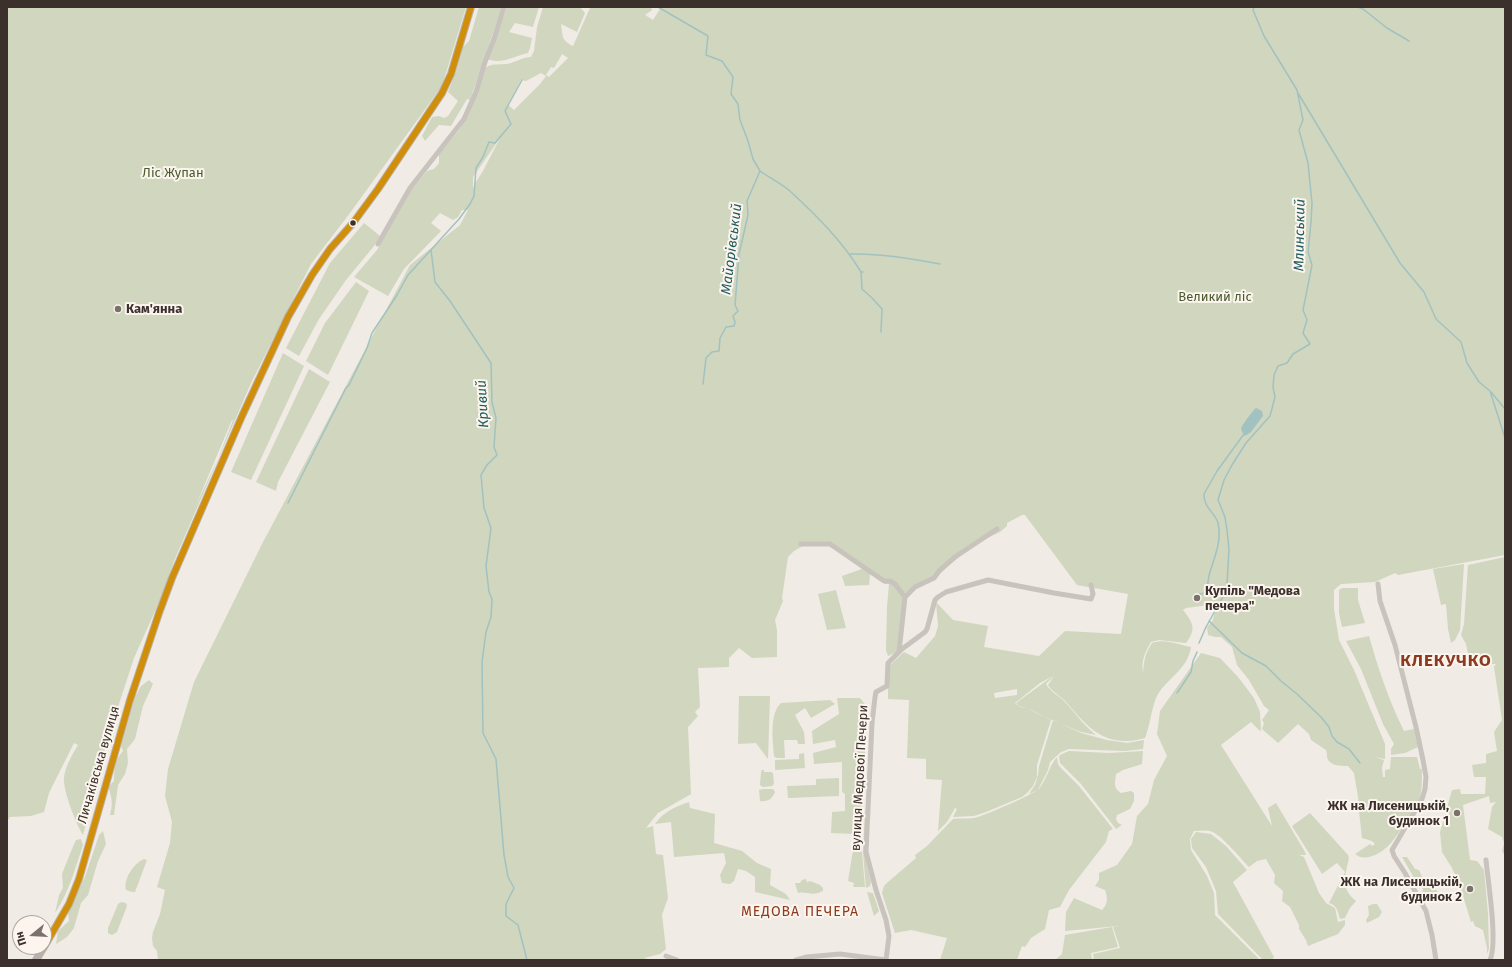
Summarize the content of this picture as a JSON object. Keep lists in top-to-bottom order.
{
  "streets": {
    "main road": ["Личаківська вулиця"],
    "street": ["вулиця Медової Печери"]
  },
  "districts": ["КЛЕКУЧКО", "МЕДОВА ПЕЧЕРА"],
  "water": ["Млинський", "Майорівський", "Кривий"],
  "parks": ["Ліс Жупан", "Великий ліс"],
  "places": [
    "Кам'янна",
    "Купіль \"Медова печера\"",
    "ЖК на Лисеницькій, будинок 1",
    "ЖК на Лисеницькій, будинок 2"
  ],
  "north": "left"
}
